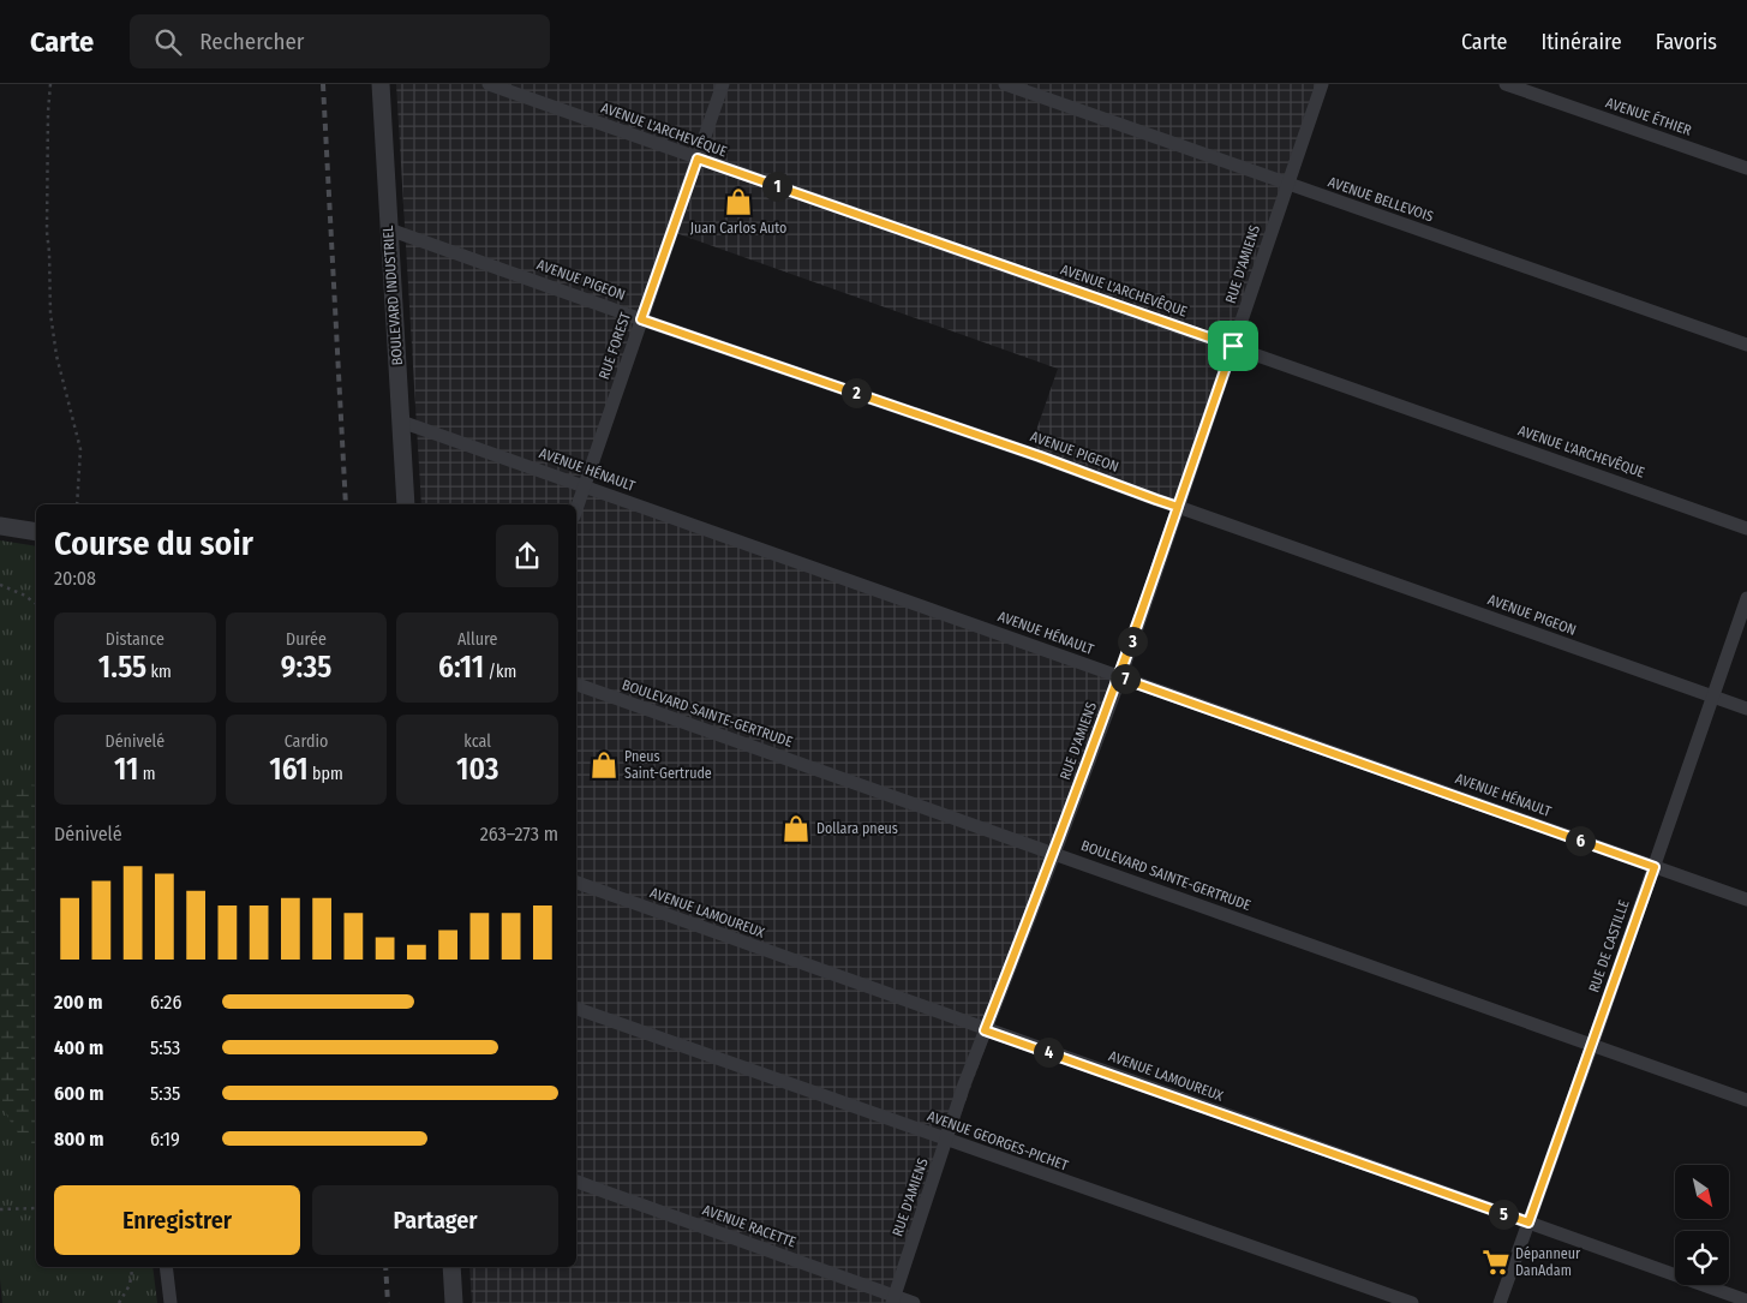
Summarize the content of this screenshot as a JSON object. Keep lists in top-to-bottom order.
{
  "streets": {
    "street": [
      "AVENUE ÉTHIER",
      "AVENUE L'ARCHEVÊQUE",
      "AVENUE BELLEVOIS",
      "RUE D'AMIENS",
      "AVENUE PIGEON",
      "BOULEVARD INDUSTRIEL",
      "RUE FOREST",
      "AVENUE HÉNAULT",
      "BOULEVARD SAINTE-GERTRUDE",
      "AVENUE LAMOUREUX",
      "RUE DE CASTILLE",
      "AVENUE GEORGES-PICHET",
      "AVENUE RACETTE"
    ]
  },
  "crossings": [
    ["AVENUE L'ARCHEVÊQUE", "RUE D'AMIENS"],
    ["AVENUE L'ARCHEVÊQUE", "RUE FOREST"],
    ["AVENUE BELLEVOIS", "RUE D'AMIENS"],
    ["RUE D'AMIENS", "AVENUE PIGEON"],
    ["RUE D'AMIENS", "AVENUE HÉNAULT"],
    ["RUE D'AMIENS", "BOULEVARD SAINTE-GERTRUDE"],
    ["RUE D'AMIENS", "AVENUE LAMOUREUX"],
    ["RUE D'AMIENS", "AVENUE GEORGES-PICHET"],
    ["RUE D'AMIENS", "AVENUE RACETTE"],
    ["AVENUE PIGEON", "BOULEVARD INDUSTRIEL"],
    ["AVENUE PIGEON", "RUE FOREST"],
    ["AVENUE PIGEON", "RUE DE CASTILLE"],
    ["BOULEVARD INDUSTRIEL", "AVENUE HÉNAULT"],
    ["RUE FOREST", "AVENUE HÉNAULT"],
    ["AVENUE HÉNAULT", "RUE DE CASTILLE"],
    ["BOULEVARD SAINTE-GERTRUDE", "RUE DE CASTILLE"],
    ["AVENUE LAMOUREUX", "RUE DE CASTILLE"]
  ],
  "places": {
    "shop": ["Juan Carlos Auto", "Pneus Saint-Gertrude", "Dollara pneus"],
    "supermarket": ["Dépanneur DanAdam"]
  },
  "north": "bottom right",
  "page": {
    "header": "Carte",
    "search": "Rechercher",
    "nav": ["Carte", "Itinéraire", "Favoris"],
    "pins": [
      "1",
      "2",
      "3",
      "7",
      "6",
      "4",
      "5"
    ],
    "heading": ["Course du soir", "20:08"],
    "stats": [
      ["Distance", "1.55 km"],
      ["Durée", "9:35"],
      ["Allure", "6:11 /km"],
      ["Dénivelé", "11 m"],
      ["Cardio", "161 bpm"],
      ["kcal", "103"]
    ],
    "chart": ["Dénivelé", "263–273 m"],
    "list": [
      {
        "name": "200 m",
        "note": "6:26"
      },
      {
        "name": "400 m",
        "note": "5:53"
      },
      {
        "name": "600 m",
        "note": "5:35"
      },
      {
        "name": "800 m",
        "note": "6:19"
      }
    ],
    "buttons": ["Enregistrer", "Partager"]
  }
}
